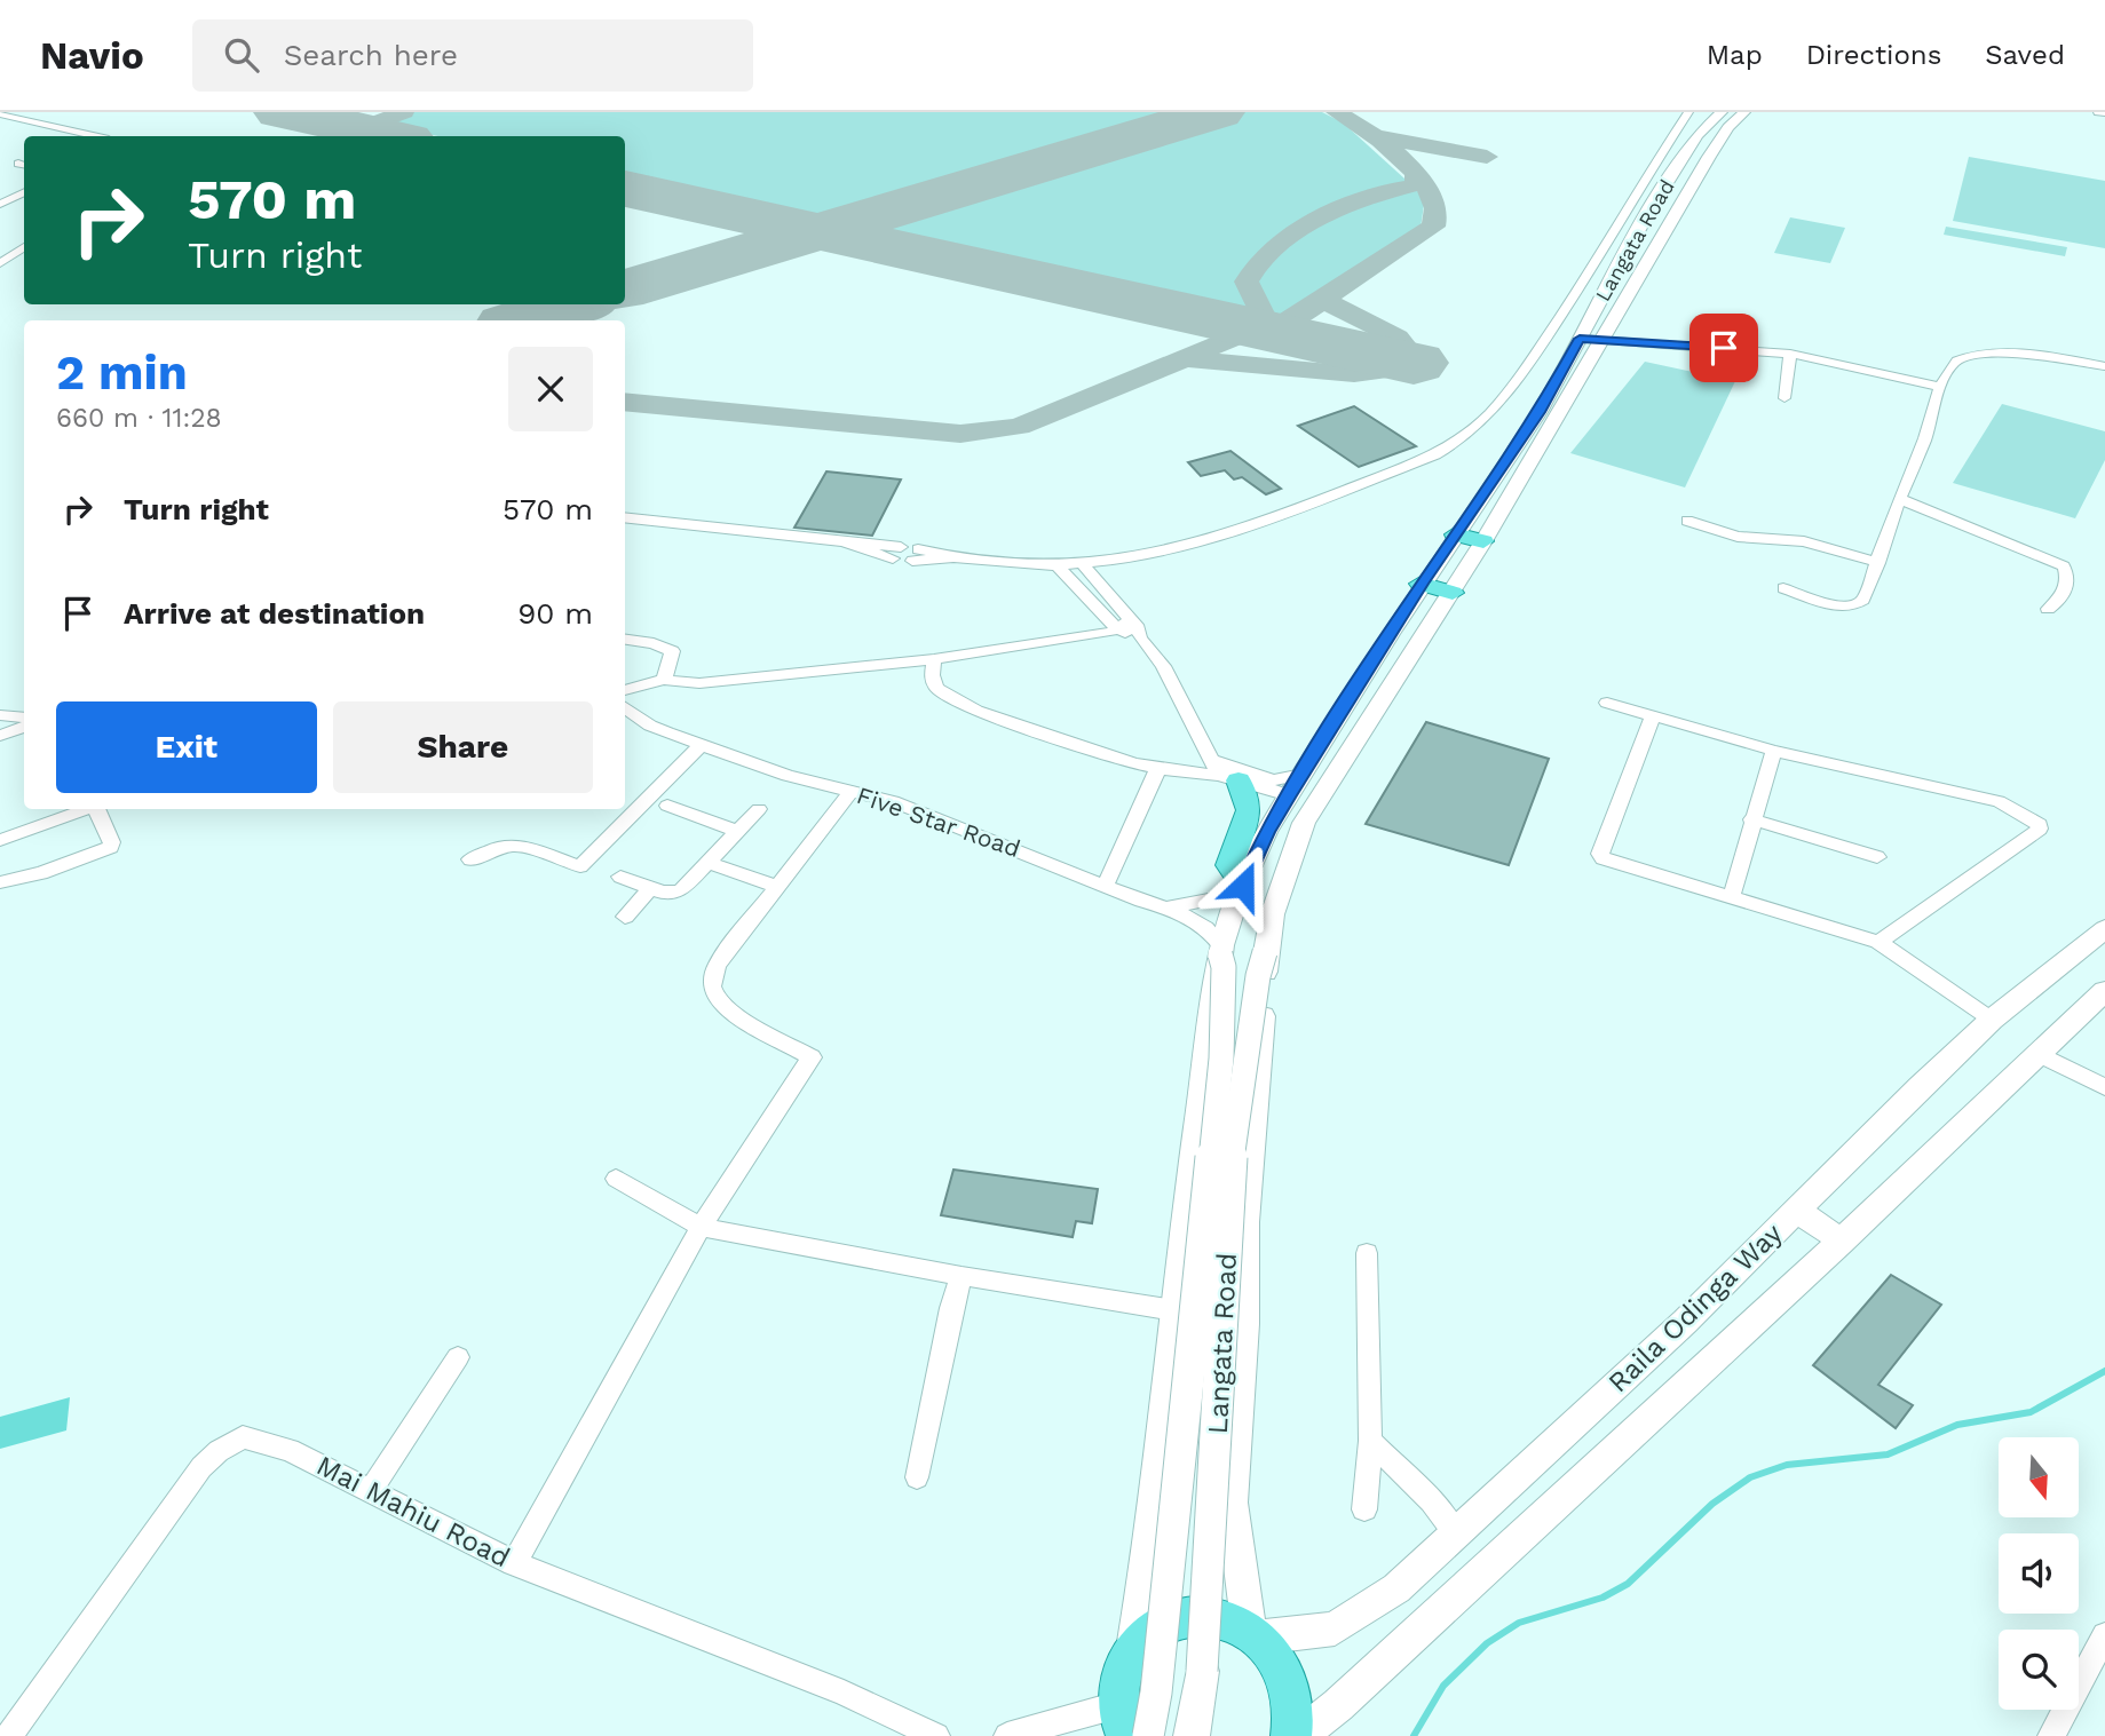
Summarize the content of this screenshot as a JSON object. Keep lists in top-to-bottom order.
{
  "streets": {
    "main road": ["Langata Road", "Raila Odinga Way"],
    "street": ["Five Star Road", "Mai Mahiu Road"]
  },
  "crossings": [
    ["Langata Road", "Five Star Road"],
    ["Langata Road", "Raila Odinga Way"]
  ],
  "north": "bottom",
  "page": {
    "header": "Navio",
    "search": "Search here",
    "nav": ["Map", "Directions", "Saved"],
    "turn": ["570 m", "Turn right"],
    "heading": ["2 min", "660 m · 11:28"],
    "list": [
      {
        "name": "Turn right",
        "value": "570 m"
      },
      {
        "name": "Arrive at destination",
        "value": "90 m"
      }
    ],
    "buttons": ["Exit", "Share"]
  }
}
